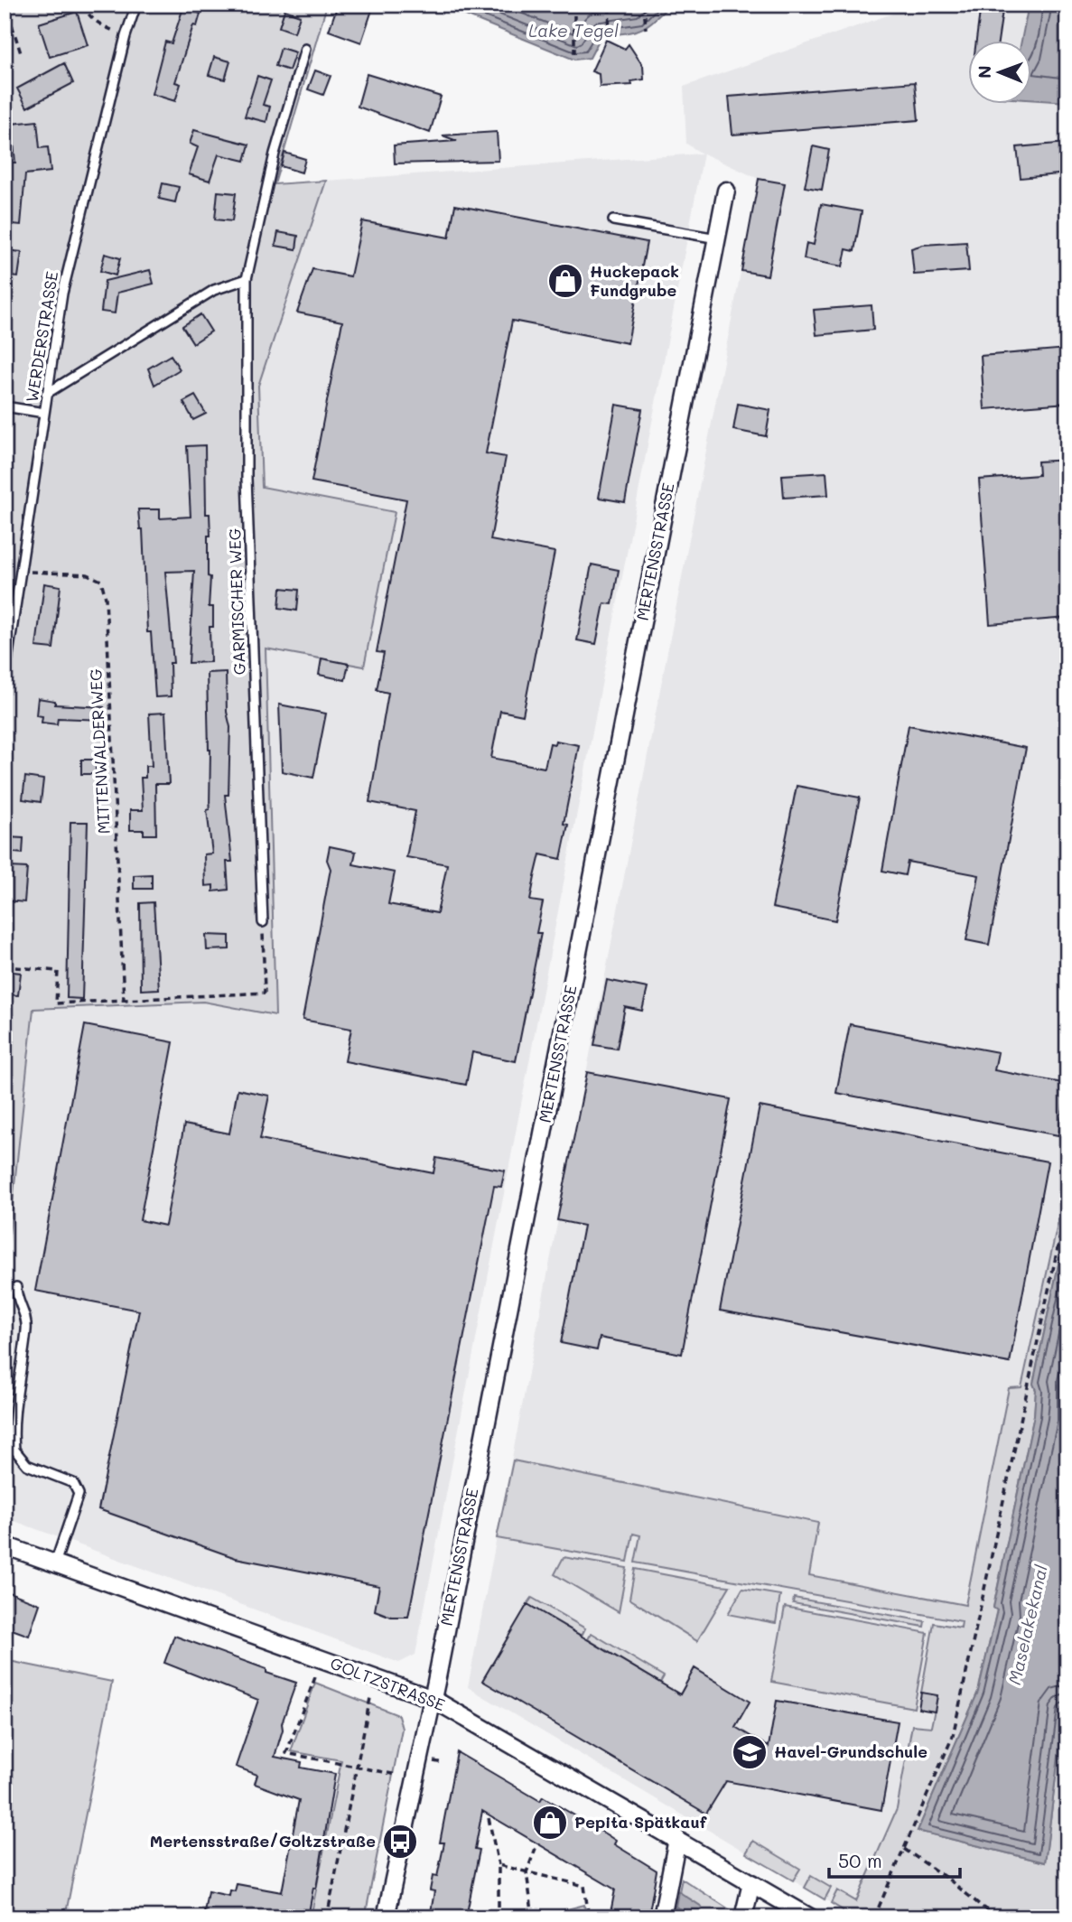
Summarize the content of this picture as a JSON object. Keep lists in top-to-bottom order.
{
  "streets": {
    "street": ["MERTENSSTRASSE", "GOLTZSTRASSE"],
    "lane": ["WERDERSTRASSE", "GARMISCHER WEG"],
    "path": ["MITTENWALDER WEG"]
  },
  "crossings": [
    ["WERDERSTRASSE", "MITTENWALDER WEG"],
    ["MERTENSSTRASSE", "GOLTZSTRASSE"]
  ],
  "water": ["Lake Tegel", "Maselakekanal"],
  "places": {
    "shop": ["Huckepack Fundgrube", "Pepita Spätkauf"],
    "school or university": ["Havel-Grundschule"],
    "bus stop": ["Mertensstraße/Goltzstraße"]
  },
  "scale_bar": "50 m",
  "north": "left"
}
